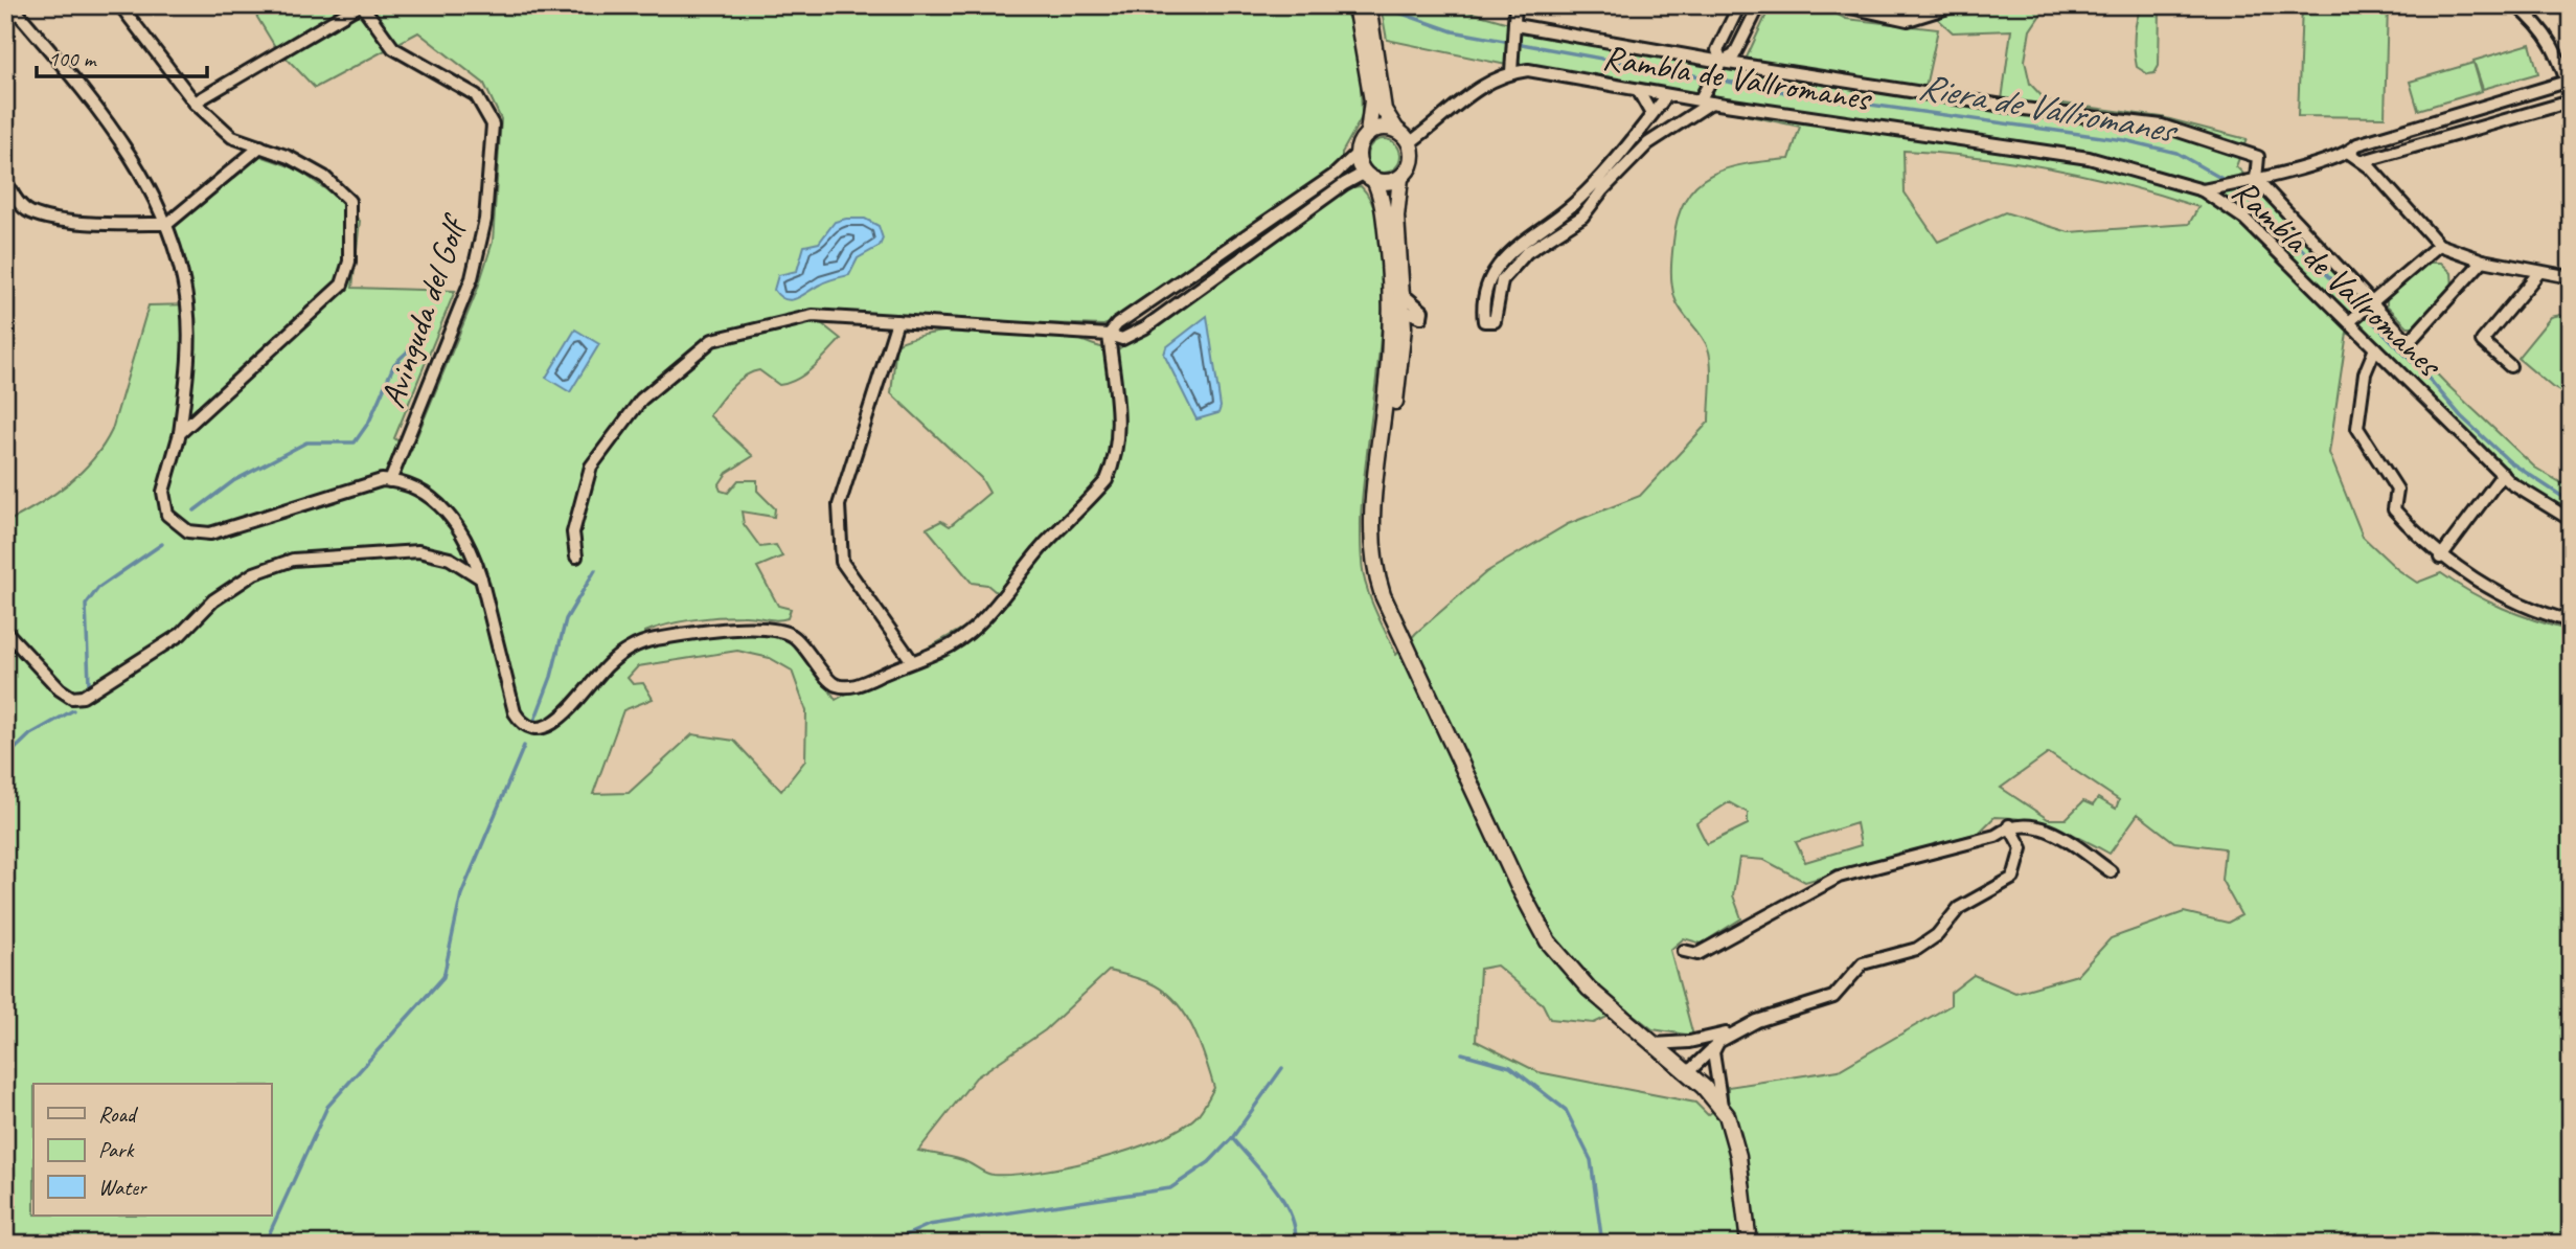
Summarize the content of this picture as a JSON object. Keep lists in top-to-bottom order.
{
  "streets": {
    "street": ["Rambla de Vallromanes", "Avinguda del Golf"]
  },
  "water": ["Riera de Vallromanes"],
  "legend": ["Road", "Park", "Water"],
  "scale_bar": "100 m"
}
